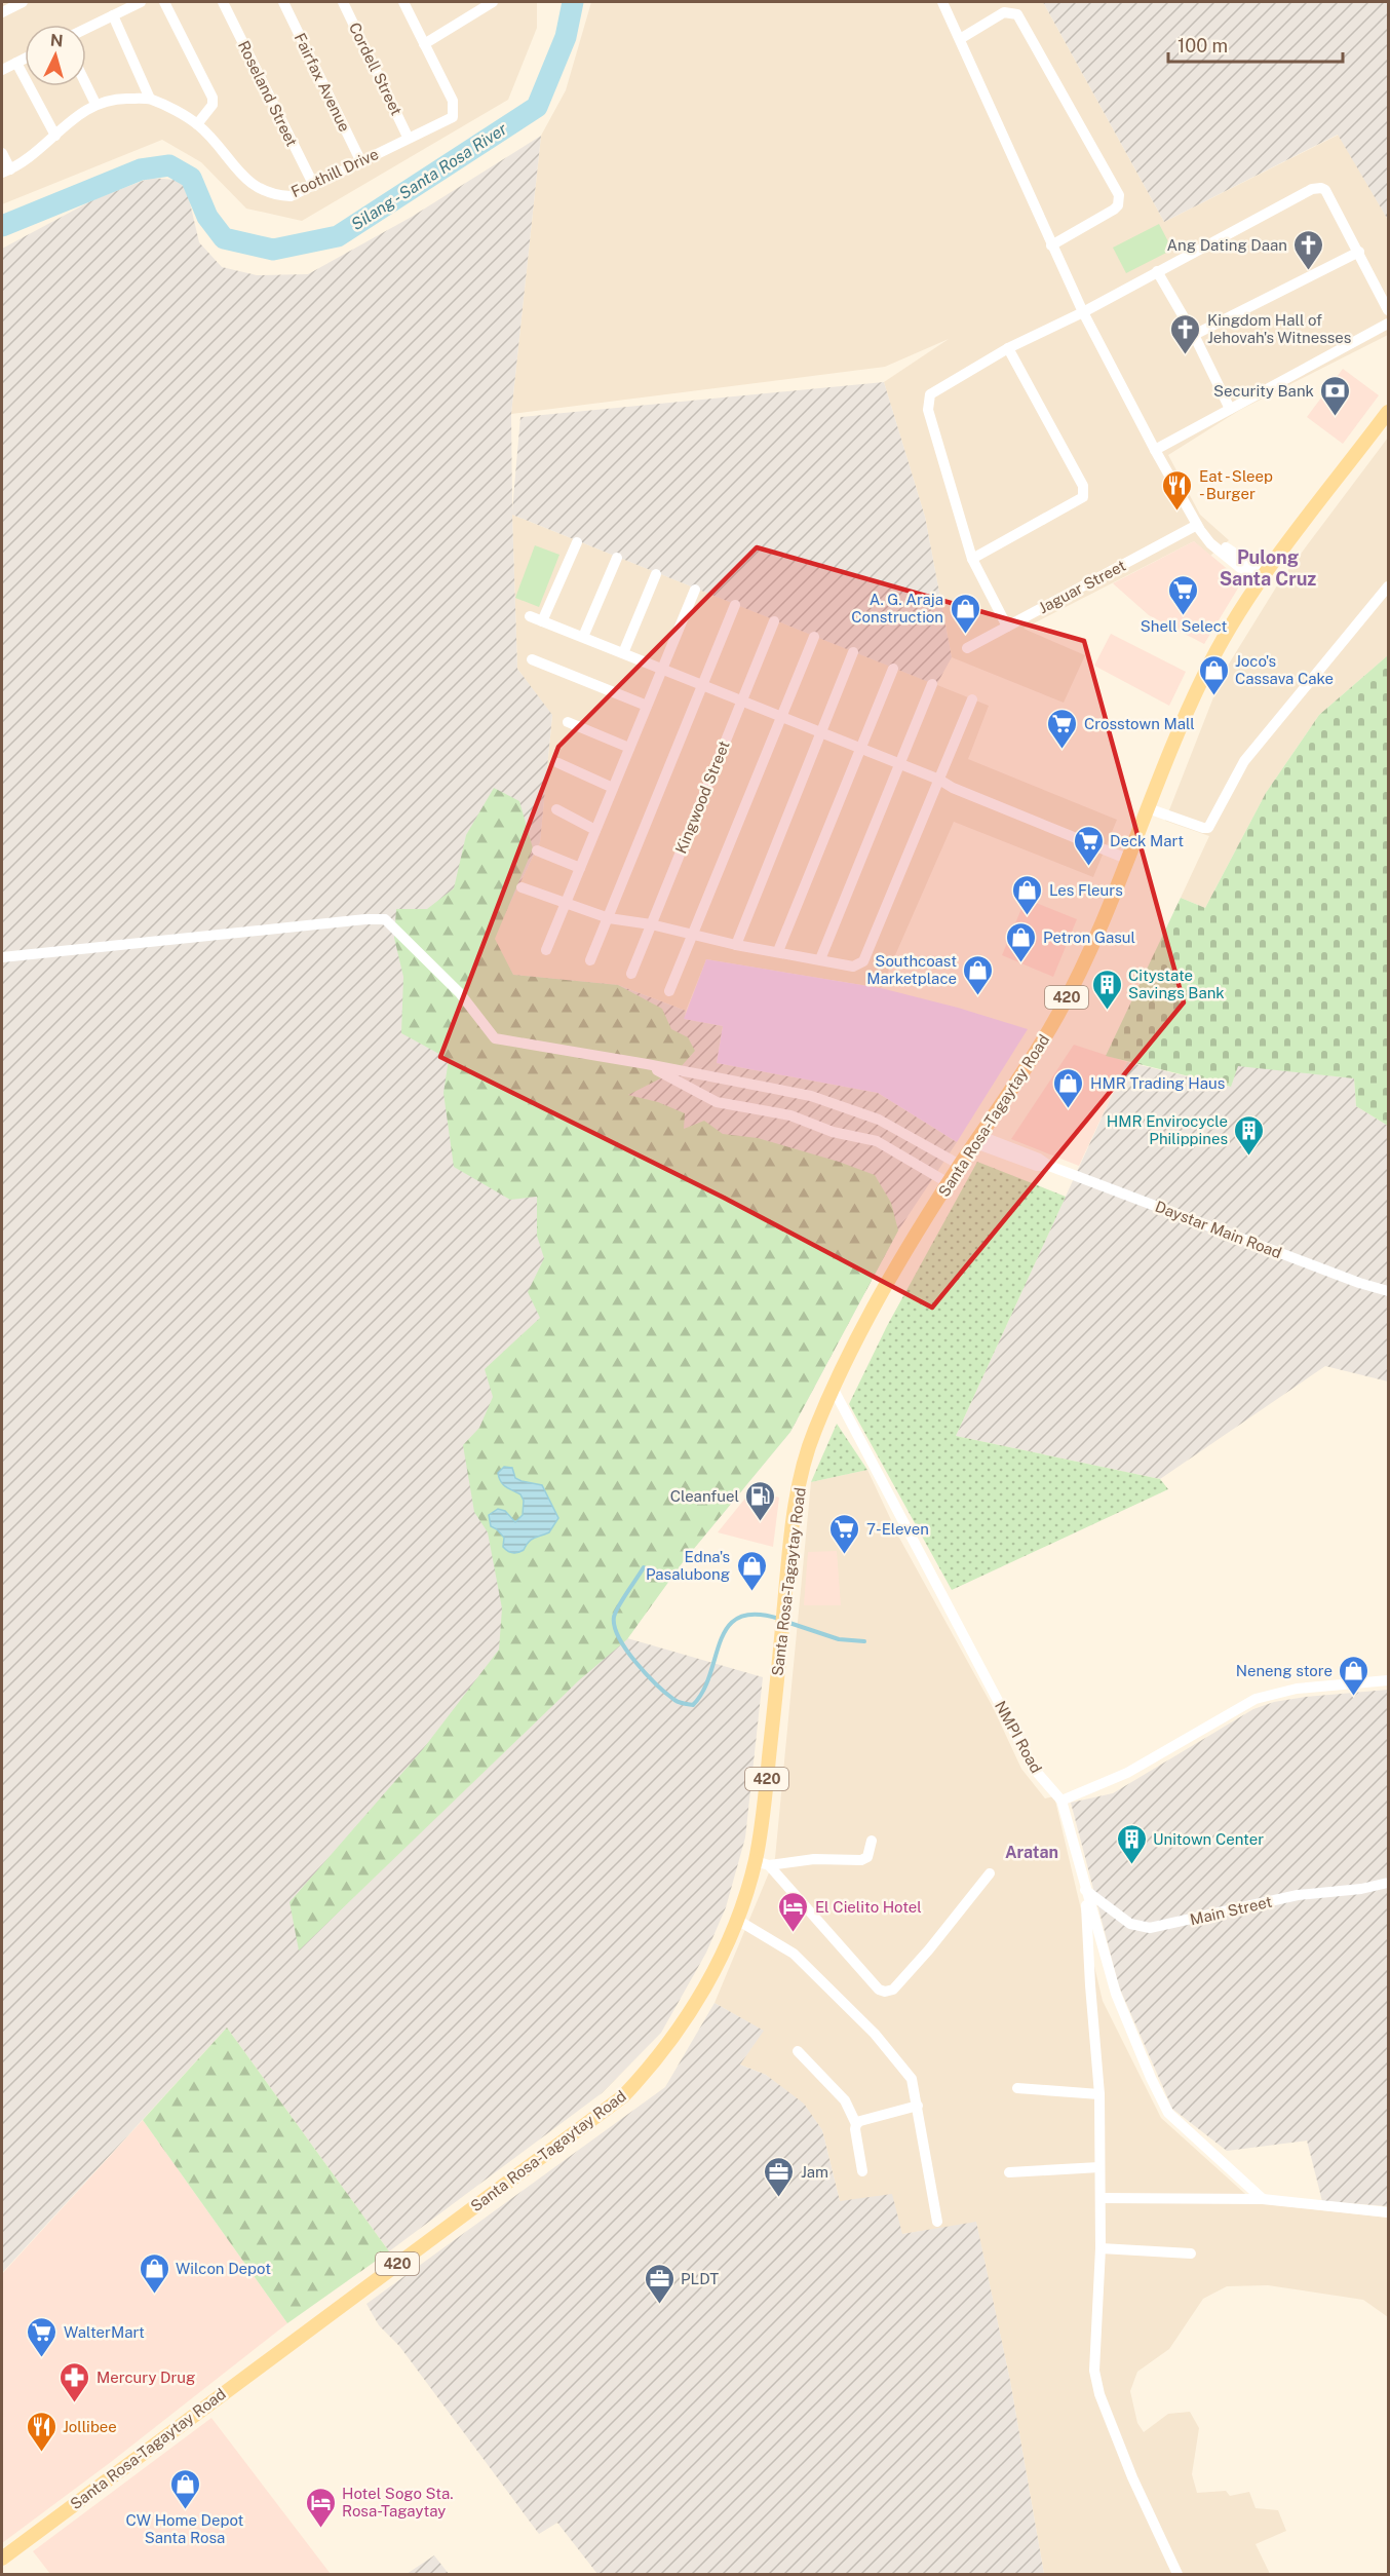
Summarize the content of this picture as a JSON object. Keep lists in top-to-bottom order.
{
  "streets": {
    "main road": ["420", "Santa Rosa-Tagaytay Road"],
    "street": [
      "Cordell Street",
      "Fairfax Avenue",
      "Roseland Street",
      "Foothill Drive",
      "Jaguar Street",
      "Kingwood Street",
      "Daystar Main Road",
      "NMPI Road",
      "Main Street"
    ]
  },
  "crossings": [
    ["Cordell Street", "Foothill Drive"],
    ["Fairfax Avenue", "Foothill Drive"],
    ["Roseland Street", "Foothill Drive"],
    ["Santa Rosa-Tagaytay Road", "Daystar Main Road"],
    ["Santa Rosa-Tagaytay Road", "NMPI Road"]
  ],
  "districts": ["Pulong Santa Cruz", "Aratan"],
  "water": ["Silang - Santa Rosa River"],
  "places": {
    "church": ["Ang Dating Daan", "Kingdom Hall of Jehovah's Witnesses"],
    "bank": ["Security Bank"],
    "restaurant": ["Eat - Sleep - Burger", "Jollibee"],
    "supermarket": [
      "Shell Select",
      "Crosstown Mall",
      "Deck Mart",
      "7-Eleven",
      "WalterMart"
    ],
    "shop": [
      "A. G. Araja Construction",
      "Joco's Cassava Cake",
      "Les Fleurs",
      "Petron Gasul",
      "Southcoast Marketplace",
      "HMR Trading Haus",
      "Edna's Pasalubong",
      "Neneng store",
      "Wilcon Depot",
      "CW Home Depot Santa Rosa"
    ],
    "building": ["Citystate Savings Bank", "HMR Envirocycle Philippines", "Unitown Center"],
    "fuel station": ["Cleanfuel"],
    "hotel": ["El Cielito Hotel", "Hotel Sogo Sta. Rosa-Tagaytay"],
    "office": ["Jam", "PLDT"],
    "pharmacy": ["Mercury Drug"]
  },
  "scale_bar": "100 m",
  "north": "top"
}
